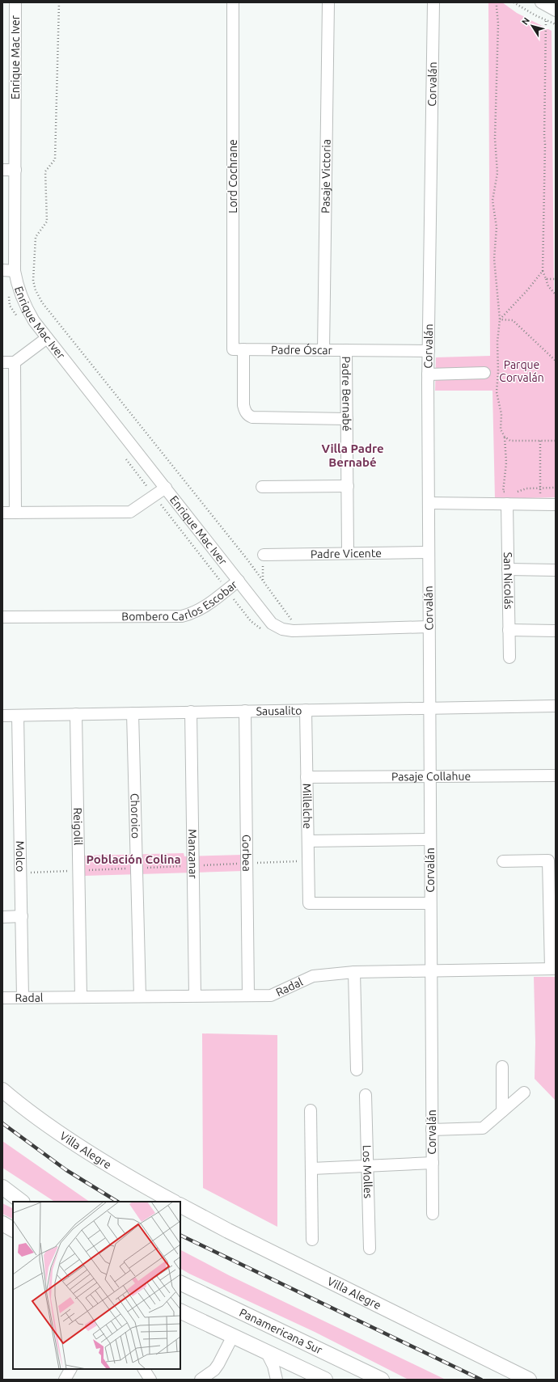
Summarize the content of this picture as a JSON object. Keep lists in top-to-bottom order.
{
  "streets": {
    "main road": ["Villa Alegre", "Panamericana Sur"],
    "street": [
      "Enrique Mac Iver",
      "Corvalán",
      "Lord Cochrane",
      "Pasaje Victoria",
      "Padre Óscar",
      "Padre Bernabé",
      "Padre Vicente",
      "San Nicolás",
      "Bombero Carlos Escobar",
      "Sausalito",
      "Pasaje Collahue",
      "Millelche",
      "Choroico",
      "Reigolil",
      "Gorbea",
      "Manzanar",
      "Molco",
      "Radal",
      "Los Molles"
    ]
  },
  "crossings": [
    ["Enrique Mac Iver", "Bombero Carlos Escobar"],
    ["Corvalán", "Padre Óscar"],
    ["Corvalán", "Padre Vicente"],
    ["Corvalán", "Bombero Carlos Escobar"],
    ["Corvalán", "Sausalito"],
    ["Corvalán", "Pasaje Collahue"],
    ["Corvalán", "Millelche"],
    ["Corvalán", "Radal"],
    ["Lord Cochrane", "Padre Óscar"],
    ["Lord Cochrane", "Padre Bernabé"],
    ["Pasaje Victoria", "Padre Óscar"],
    ["Padre Óscar", "Padre Bernabé"],
    ["Padre Bernabé", "Padre Vicente"],
    ["Sausalito", "Millelche"],
    ["Sausalito", "Choroico"],
    ["Sausalito", "Reigolil"],
    ["Sausalito", "Gorbea"],
    ["Sausalito", "Manzanar"],
    ["Sausalito", "Molco"],
    ["Pasaje Collahue", "Millelche"],
    ["Choroico", "Radal"],
    ["Reigolil", "Radal"],
    ["Gorbea", "Radal"],
    ["Manzanar", "Radal"],
    ["Molco", "Radal"]
  ],
  "districts": ["Villa Padre Bernabé", "Población Colina"],
  "parks": ["Parque Corvalán"],
  "north": "top left"
}
